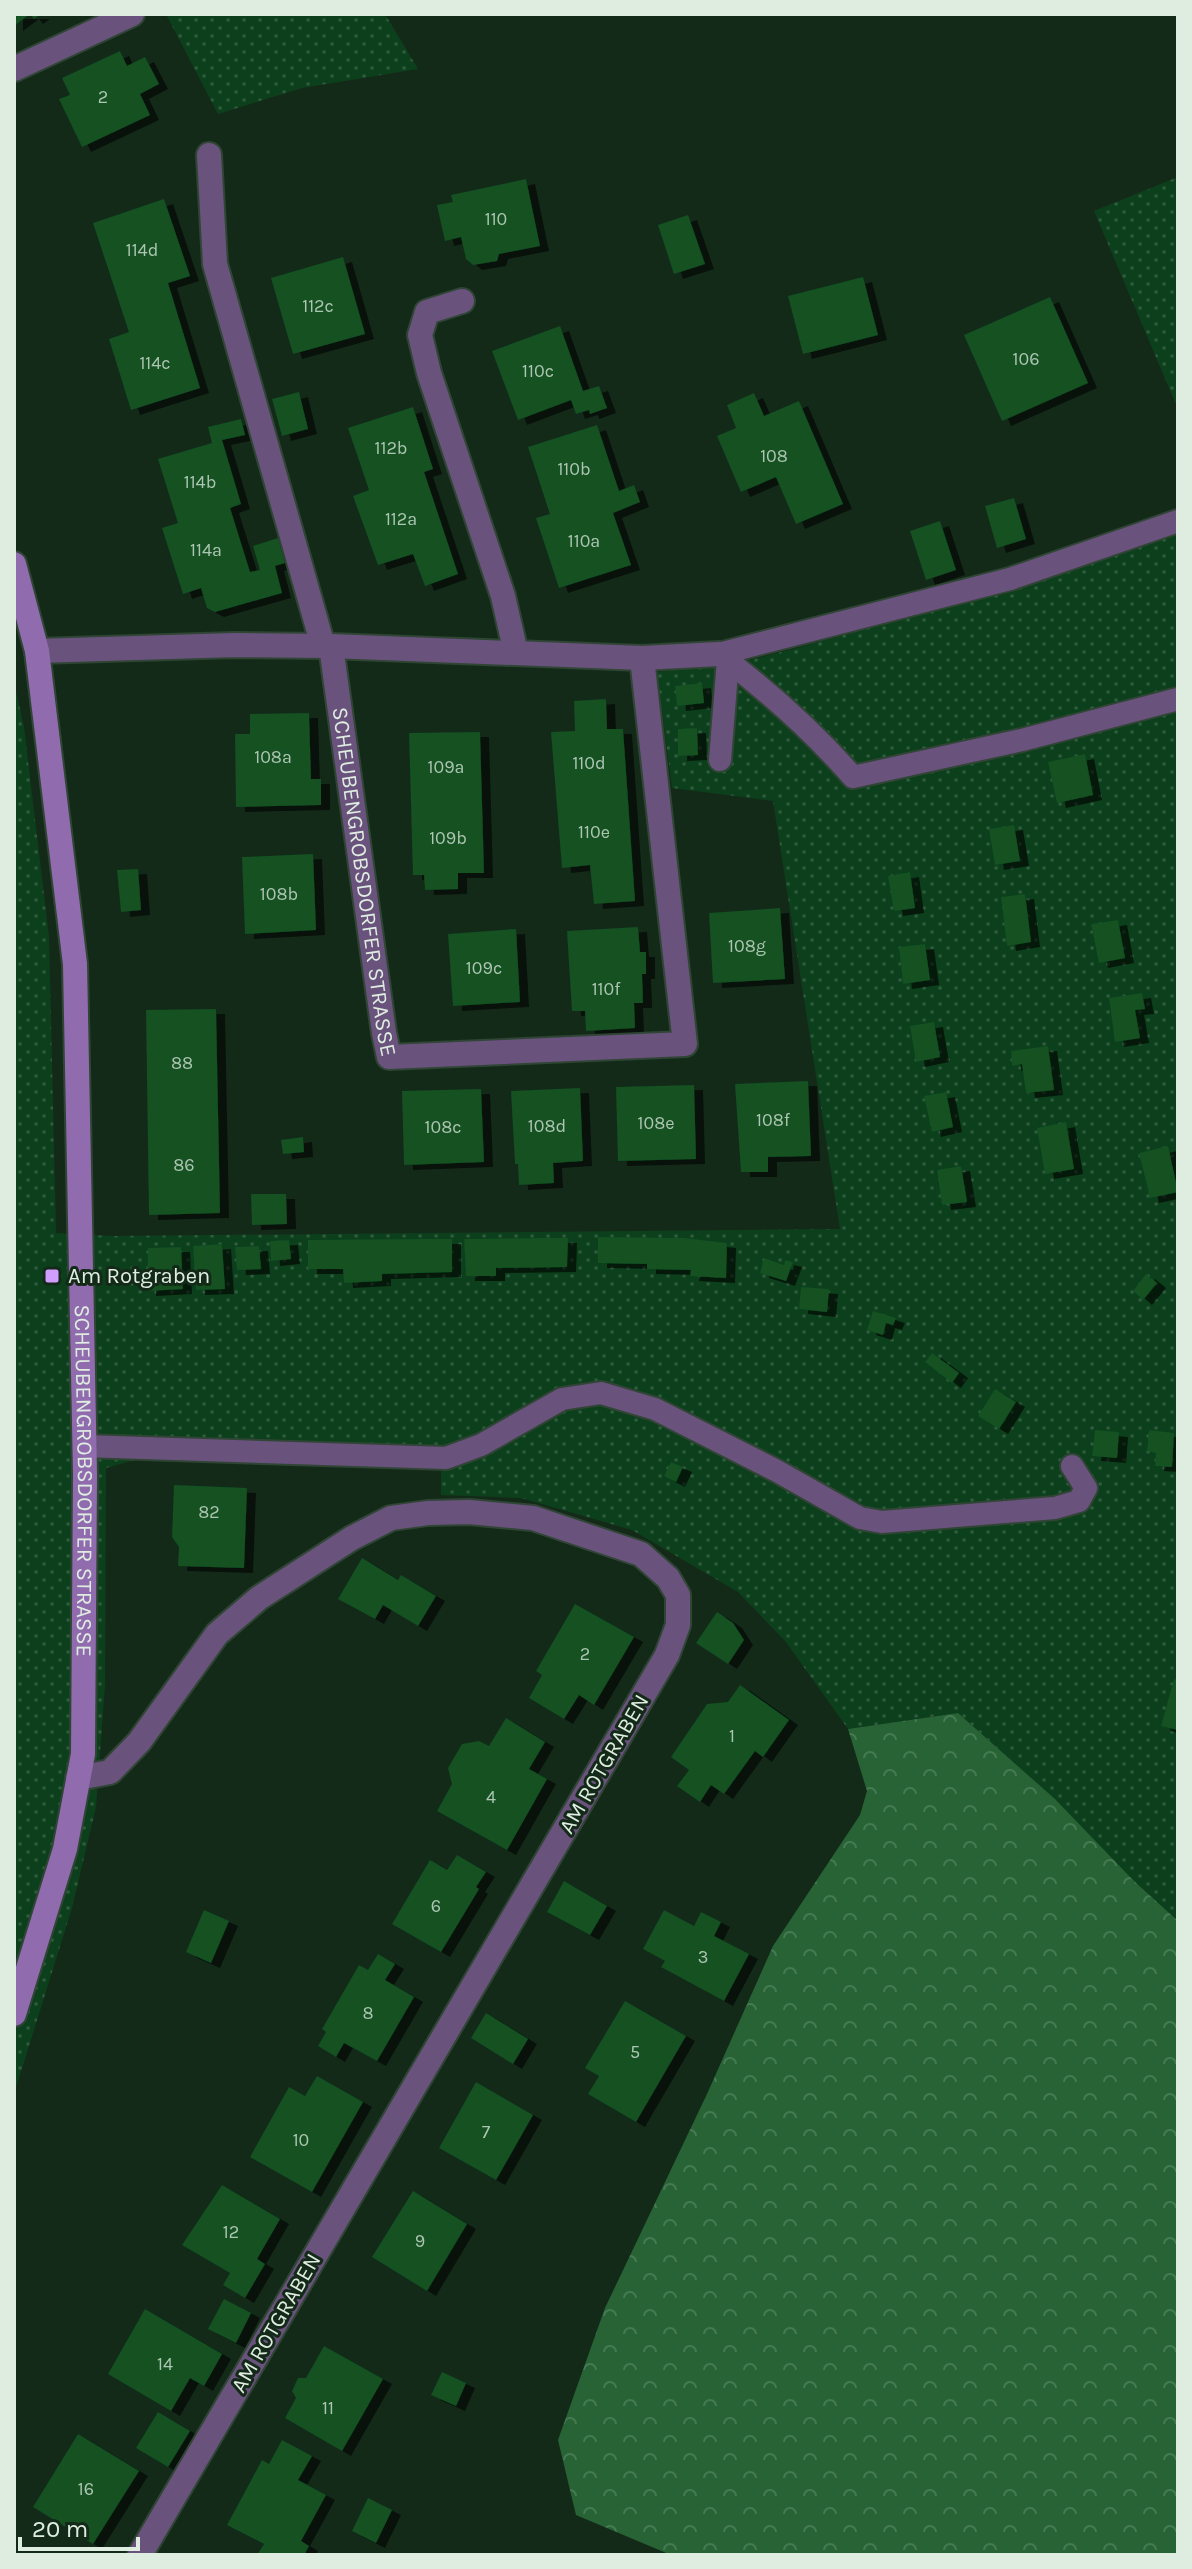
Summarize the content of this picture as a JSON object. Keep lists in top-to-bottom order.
{
  "streets": {
    "main road": ["SCHEUBENGROBSDORFER STRASSE"],
    "street": ["AM ROTGRABEN"]
  },
  "crossings": [
    ["SCHEUBENGROBSDORFER STRASSE", "AM ROTGRABEN"]
  ],
  "places": {
    "transit": ["Am Rotgraben"]
  },
  "house_numbers": [
    "2",
    "110",
    "114d",
    "112c",
    "106",
    "114c",
    "110c",
    "112b",
    "108",
    "110b",
    "114b",
    "112a",
    "110a",
    "114a",
    "108a",
    "110d",
    "109a",
    "110e",
    "109b",
    "108b",
    "108g",
    "109c",
    "110f",
    "88",
    "108f",
    "108e",
    "108d",
    "108c",
    "86",
    "82",
    "2",
    "1",
    "4",
    "6",
    "3",
    "8",
    "5",
    "7",
    "10",
    "12",
    "9",
    "14",
    "11",
    "16"
  ],
  "scale_bar": "20 m"
}
